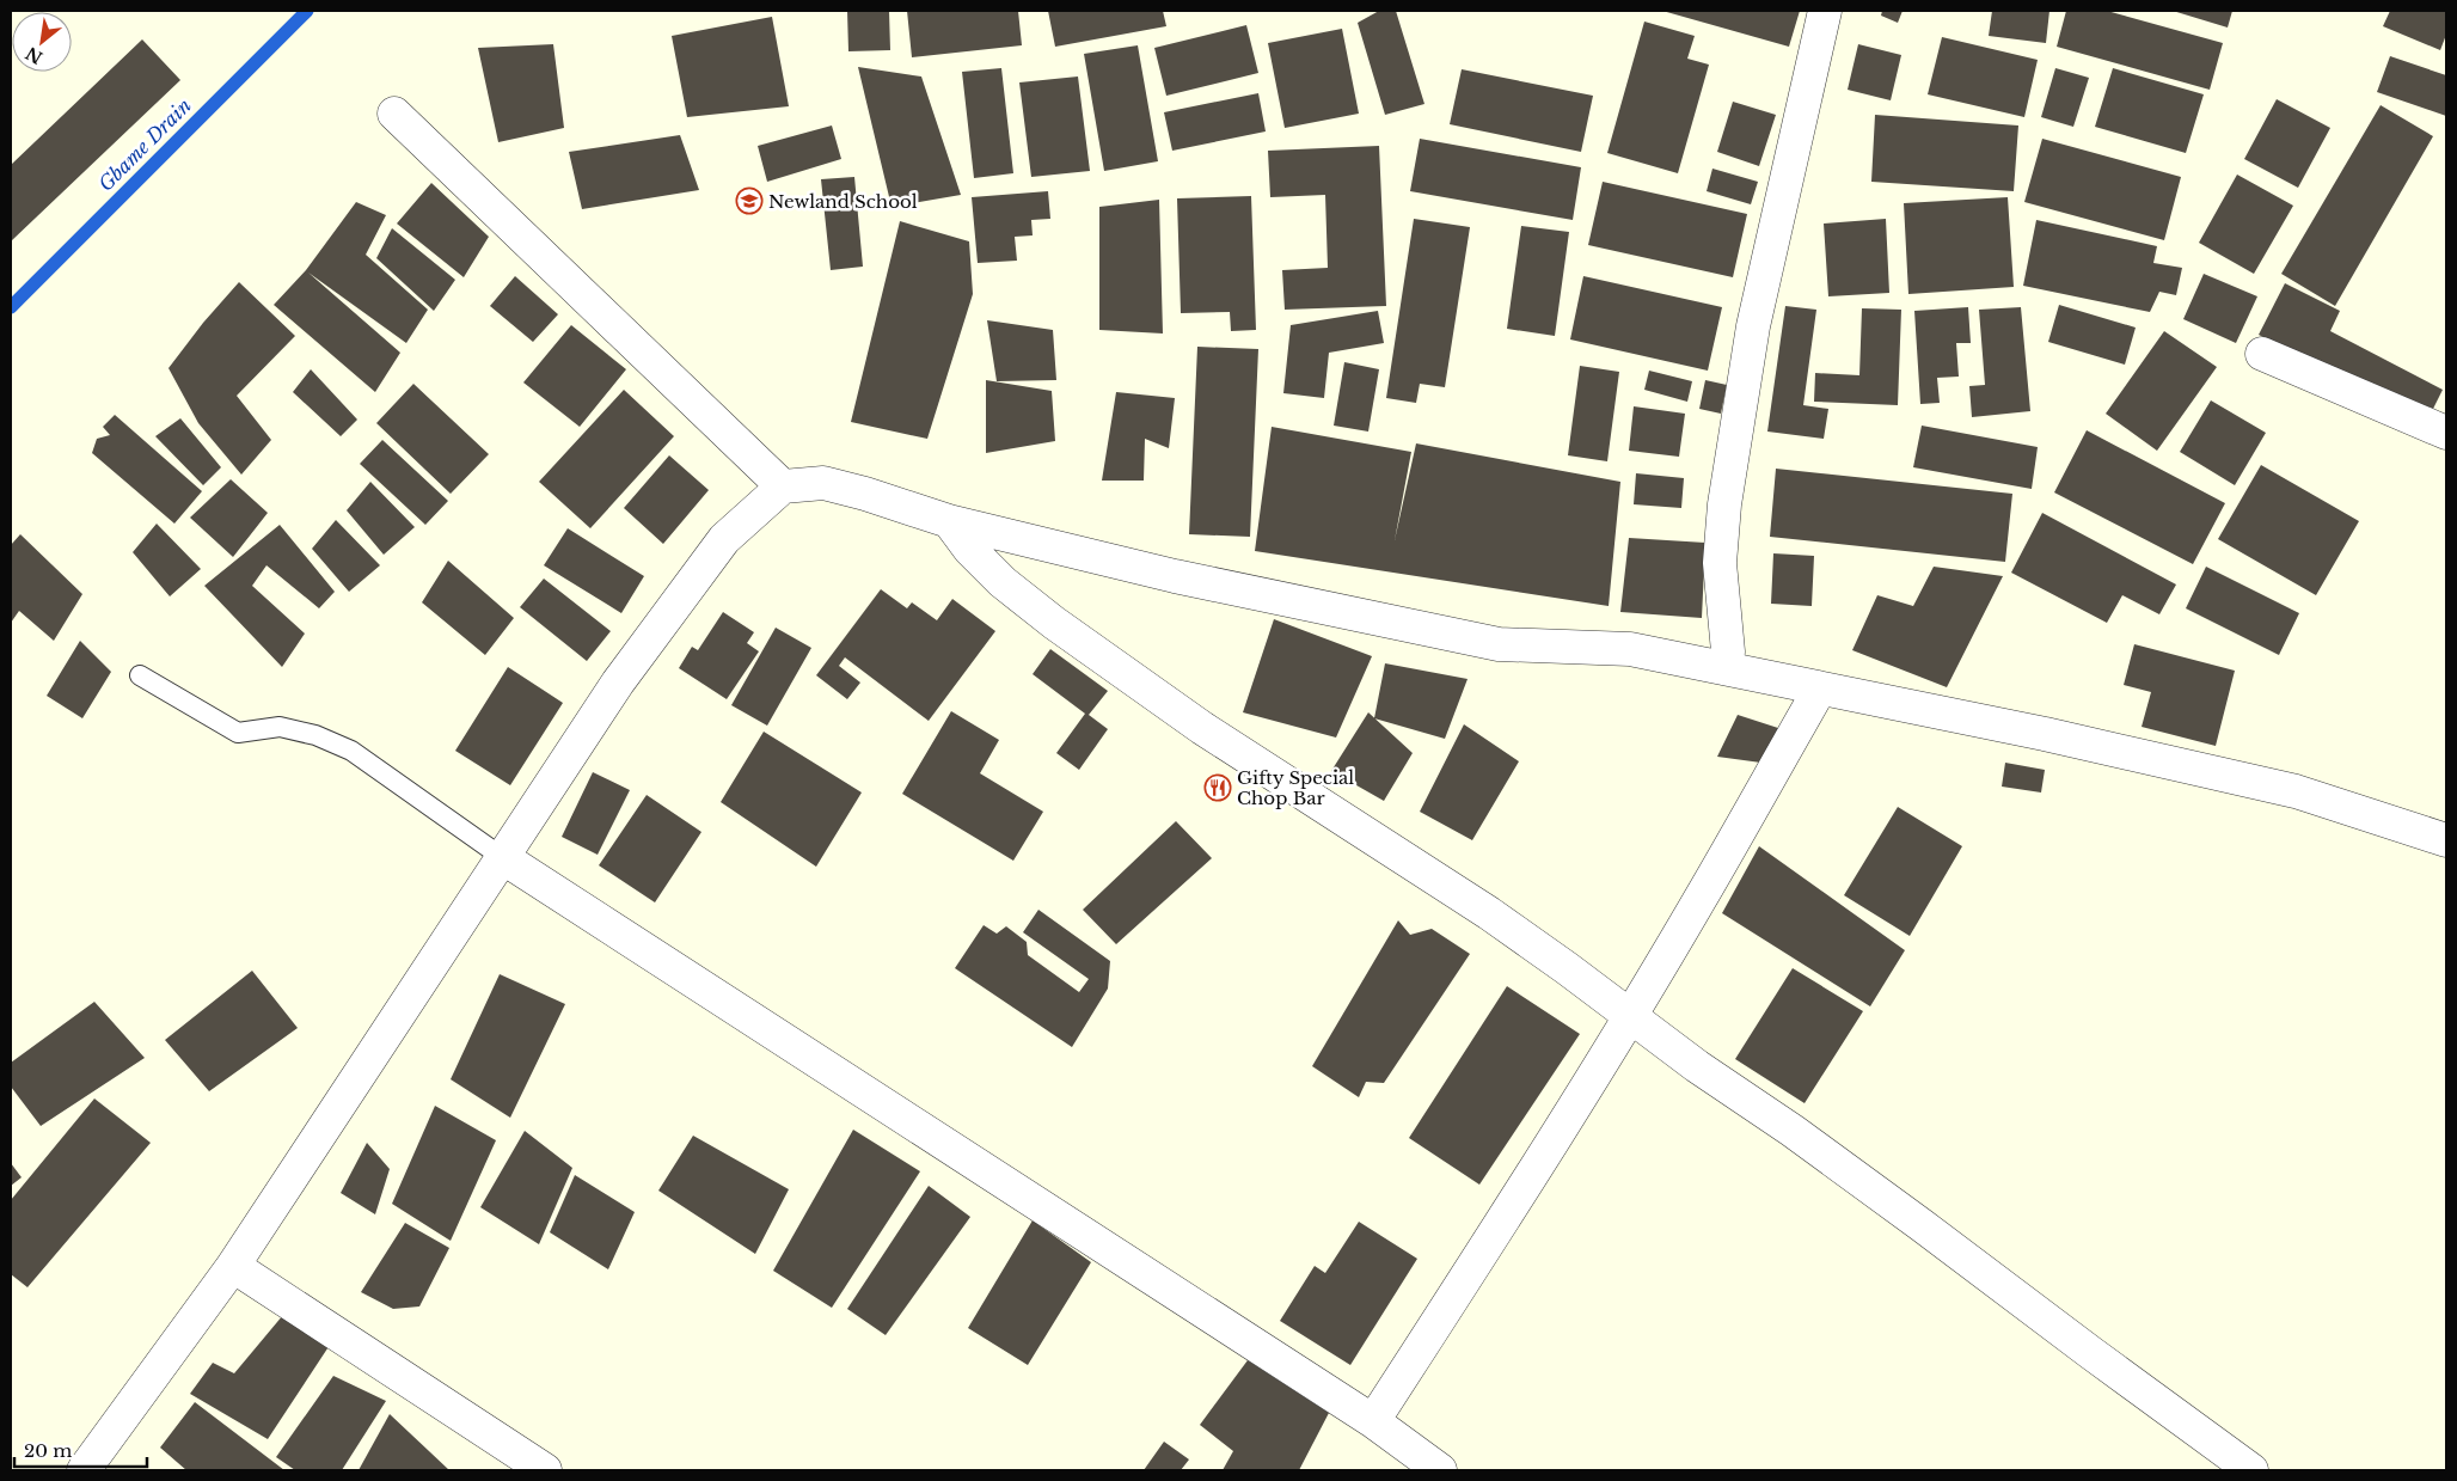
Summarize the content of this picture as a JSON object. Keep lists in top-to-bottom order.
{
  "water": ["Gbame Drain"],
  "places": {
    "school or university": ["Newland School"],
    "restaurant": ["Gifty Special Chop Bar"]
  },
  "scale_bar": "20 m",
  "north": "bottom left"
}
